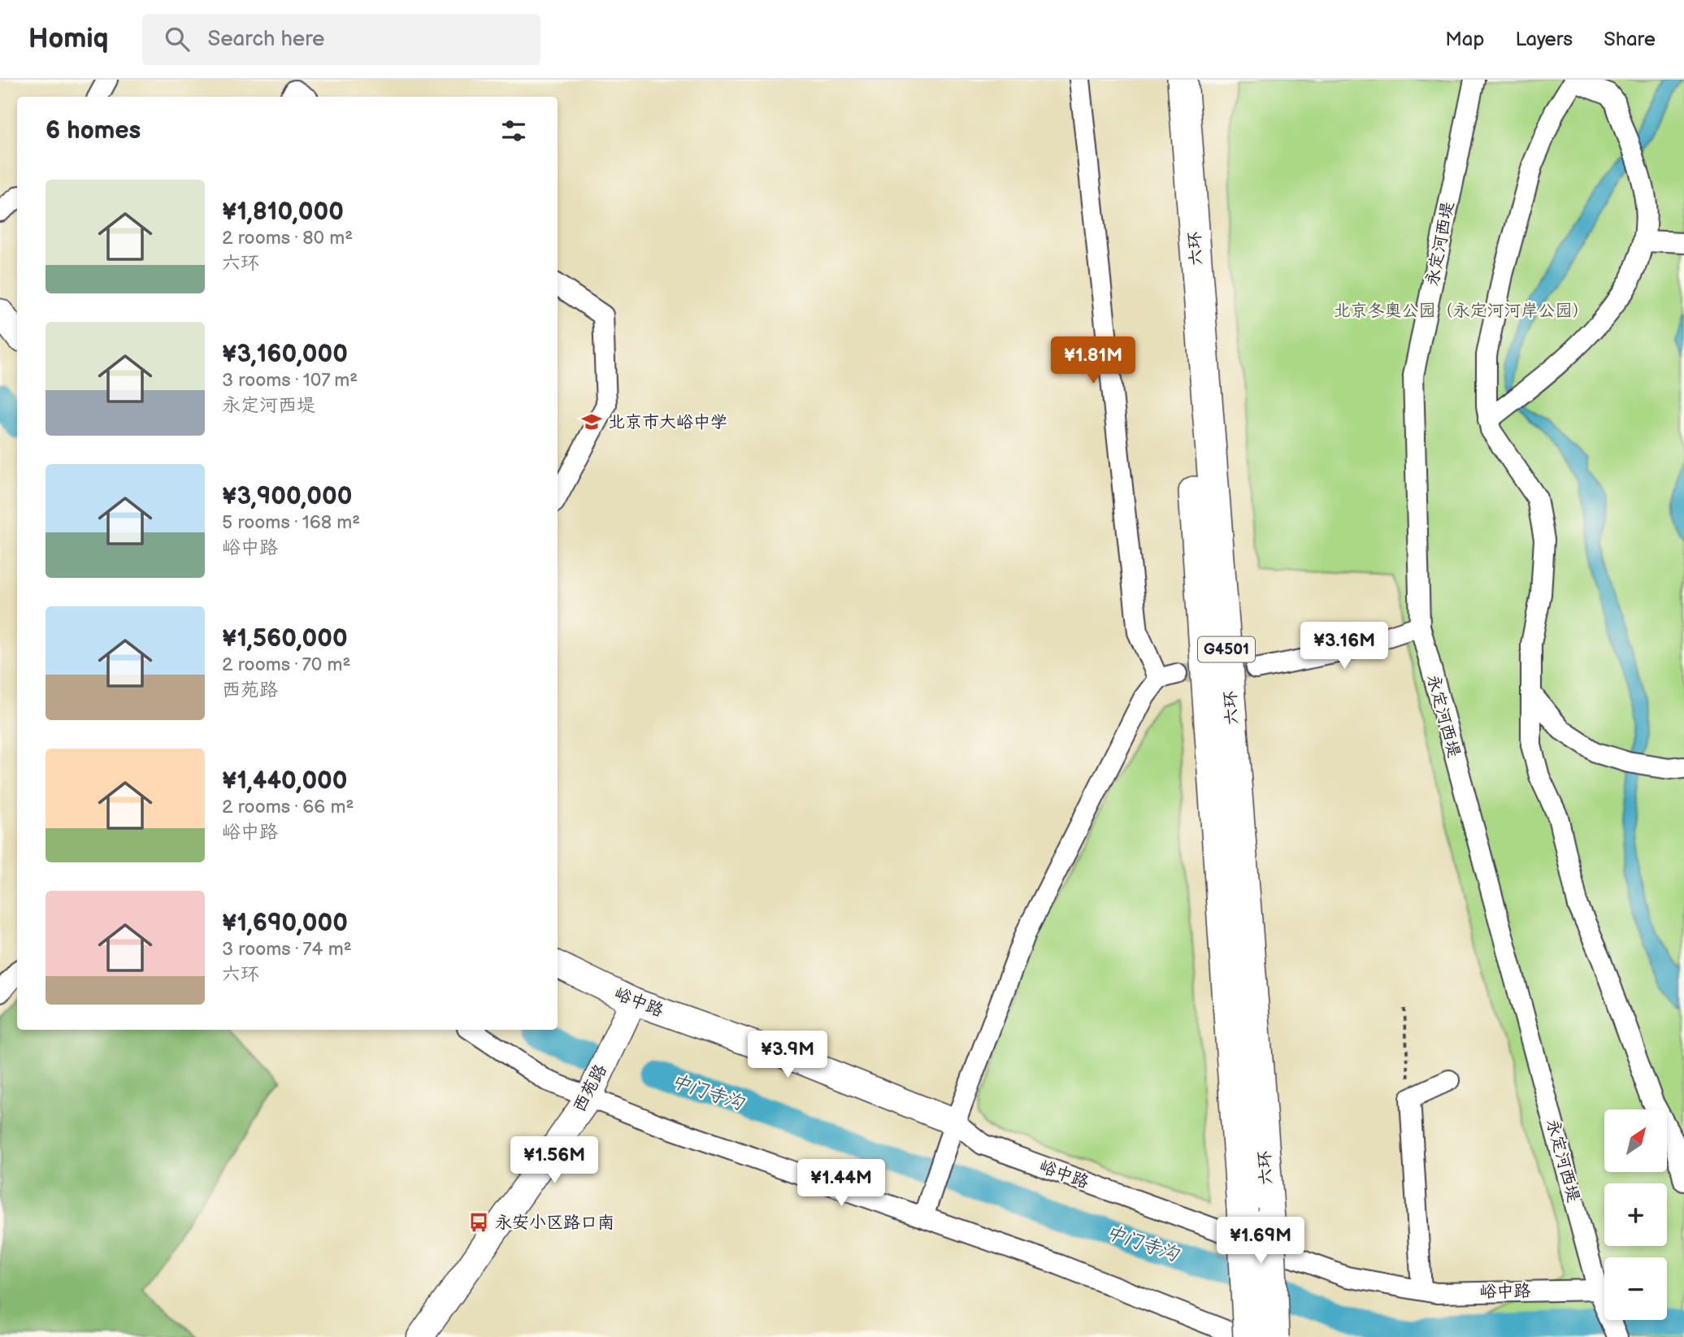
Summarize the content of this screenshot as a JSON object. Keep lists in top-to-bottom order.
{
  "streets": {
    "highway": ["六环", "G4501"],
    "main road": ["峪中路", "西苑路"],
    "street": ["永定河西堤"]
  },
  "crossings": [
    ["永定河西堤", "峪中路"],
    ["峪中路", "西苑路"]
  ],
  "water": ["中门寺沟"],
  "parks": ["北京冬奥公园（永定河河岸公园）"],
  "places": {
    "school or university": ["北京市大峪中学"],
    "bus stop": ["永安小区路口南"]
  },
  "north": "top right",
  "page": {
    "header": "Homiq",
    "search": "Search here",
    "nav": ["Map", "Layers", "Share"],
    "heading": "6 homes",
    "list": [
      {
        "name": "¥1,810,000",
        "note": "2 rooms · 80 m² · 六环"
      },
      {
        "name": "¥3,160,000",
        "note": "3 rooms · 107 m² · 永定河西堤"
      },
      {
        "name": "¥3,900,000",
        "note": "5 rooms · 168 m² · 峪中路"
      },
      {
        "name": "¥1,560,000",
        "note": "2 rooms · 70 m² · 西苑路"
      },
      {
        "name": "¥1,440,000",
        "note": "2 rooms · 66 m² · 峪中路"
      },
      {
        "name": "¥1,690,000",
        "note": "3 rooms · 74 m² · 六环"
      }
    ],
    "price": [
      "¥1.81M",
      "¥3.16M",
      "¥3.9M",
      "¥1.56M",
      "¥1.44M",
      "¥1.69M"
    ],
    "map_buttons": ["+", "−"]
  }
}
